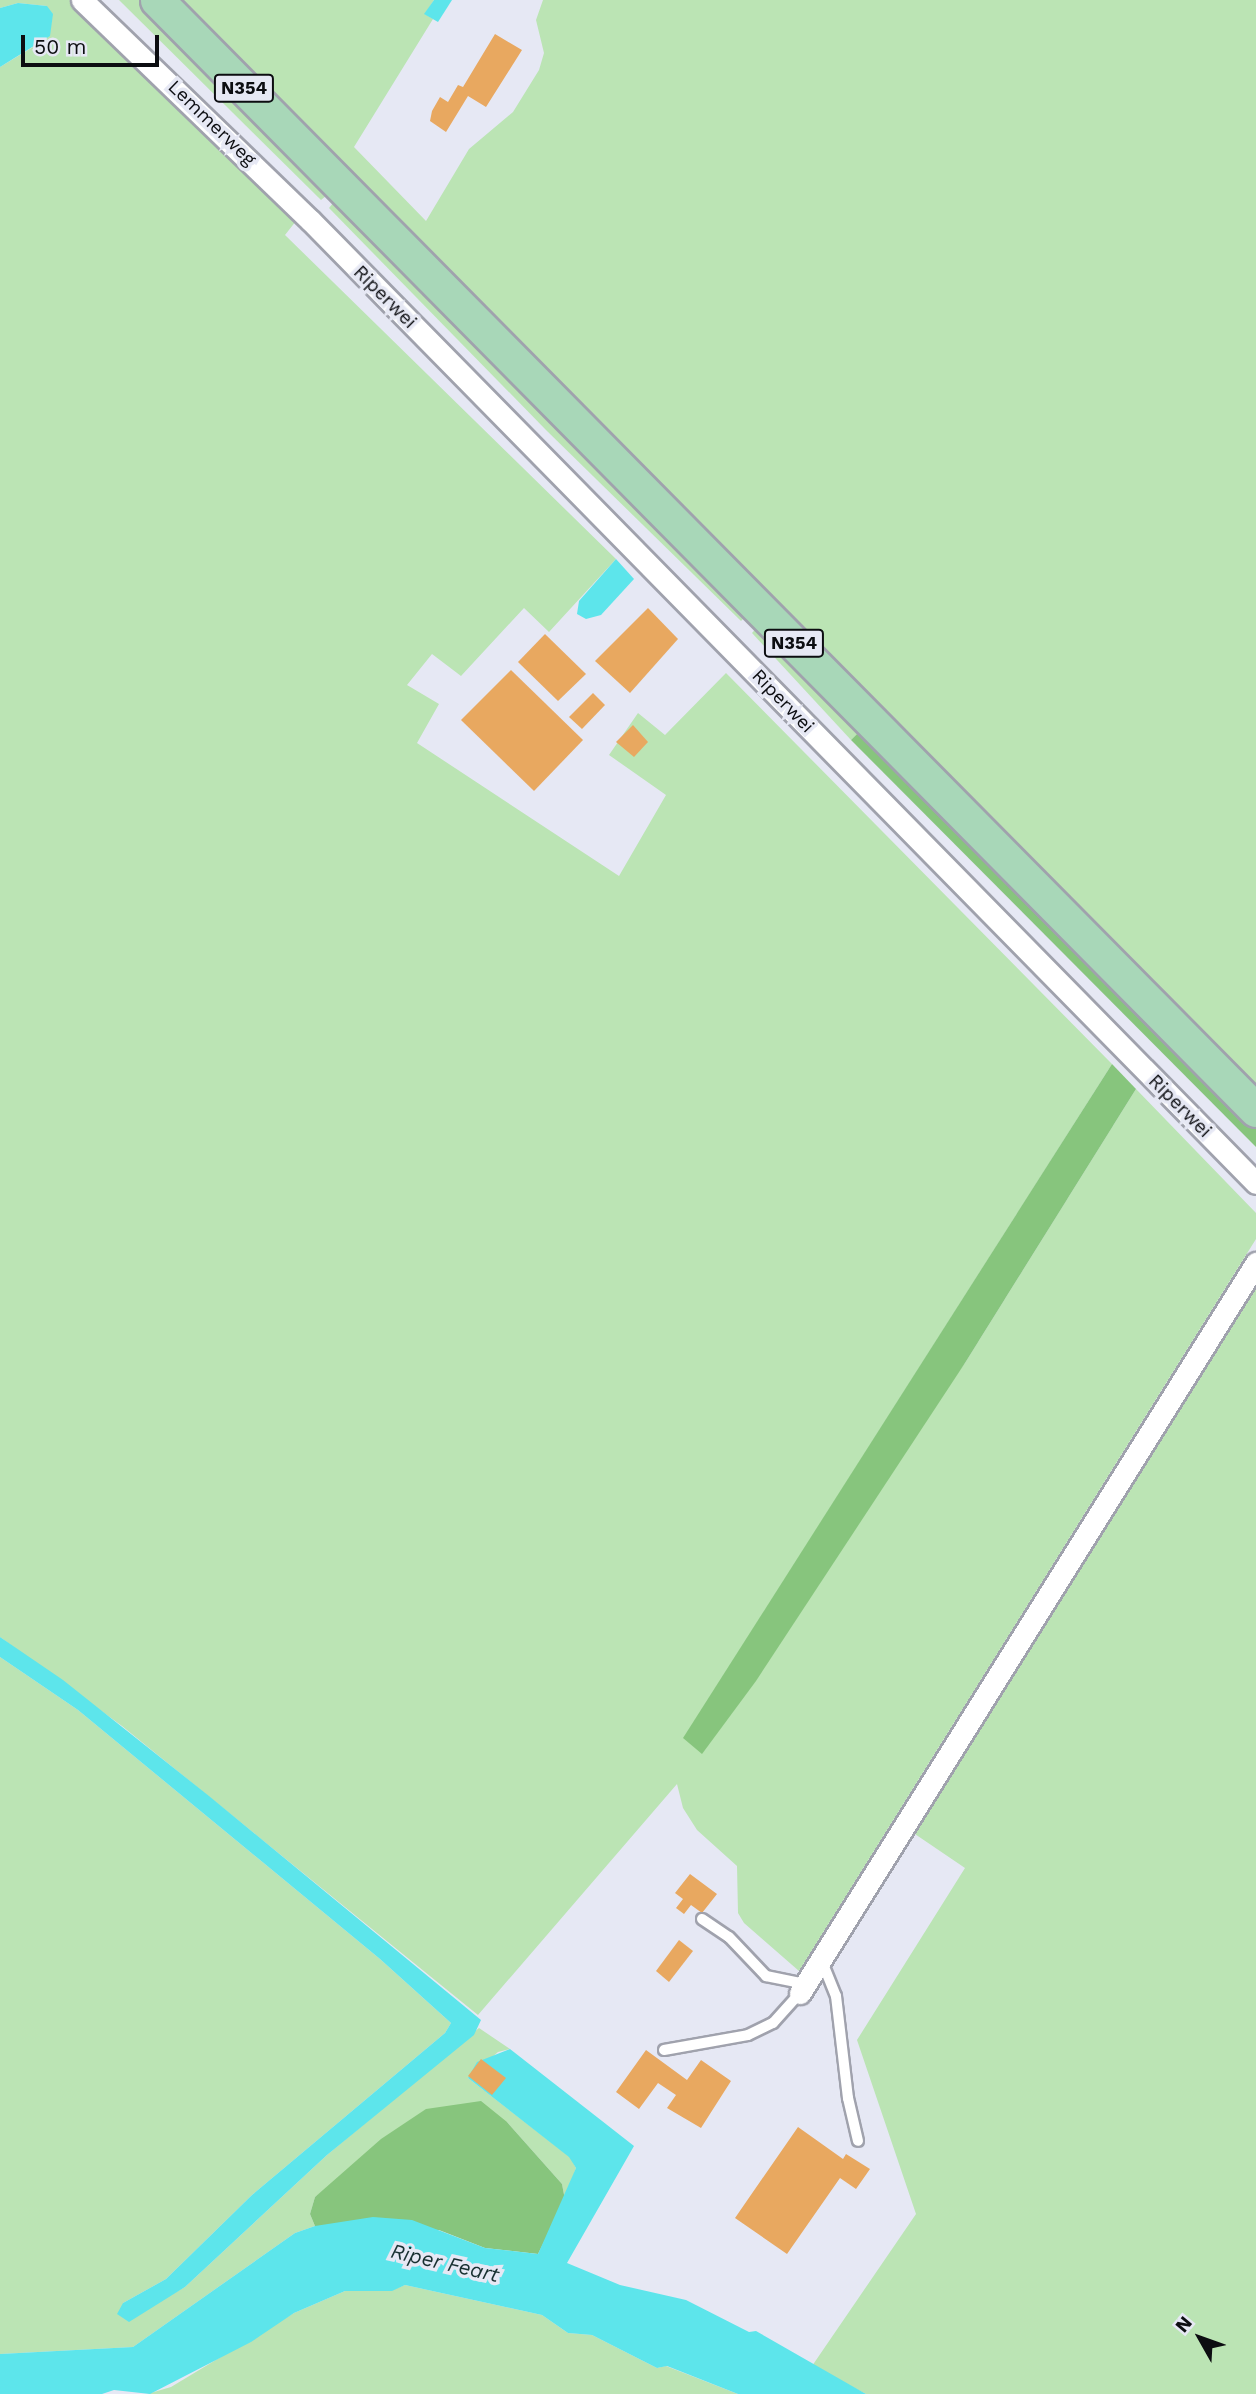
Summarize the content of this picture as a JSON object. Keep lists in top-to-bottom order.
{
  "streets": {
    "main road": ["N354"],
    "street": ["Lemmerweg", "Riperwei"]
  },
  "crossings": [
    ["Lemmerweg", "Riperwei"]
  ],
  "water": ["Riper Feart"],
  "scale_bar": "50 m",
  "north": "top left"
}
